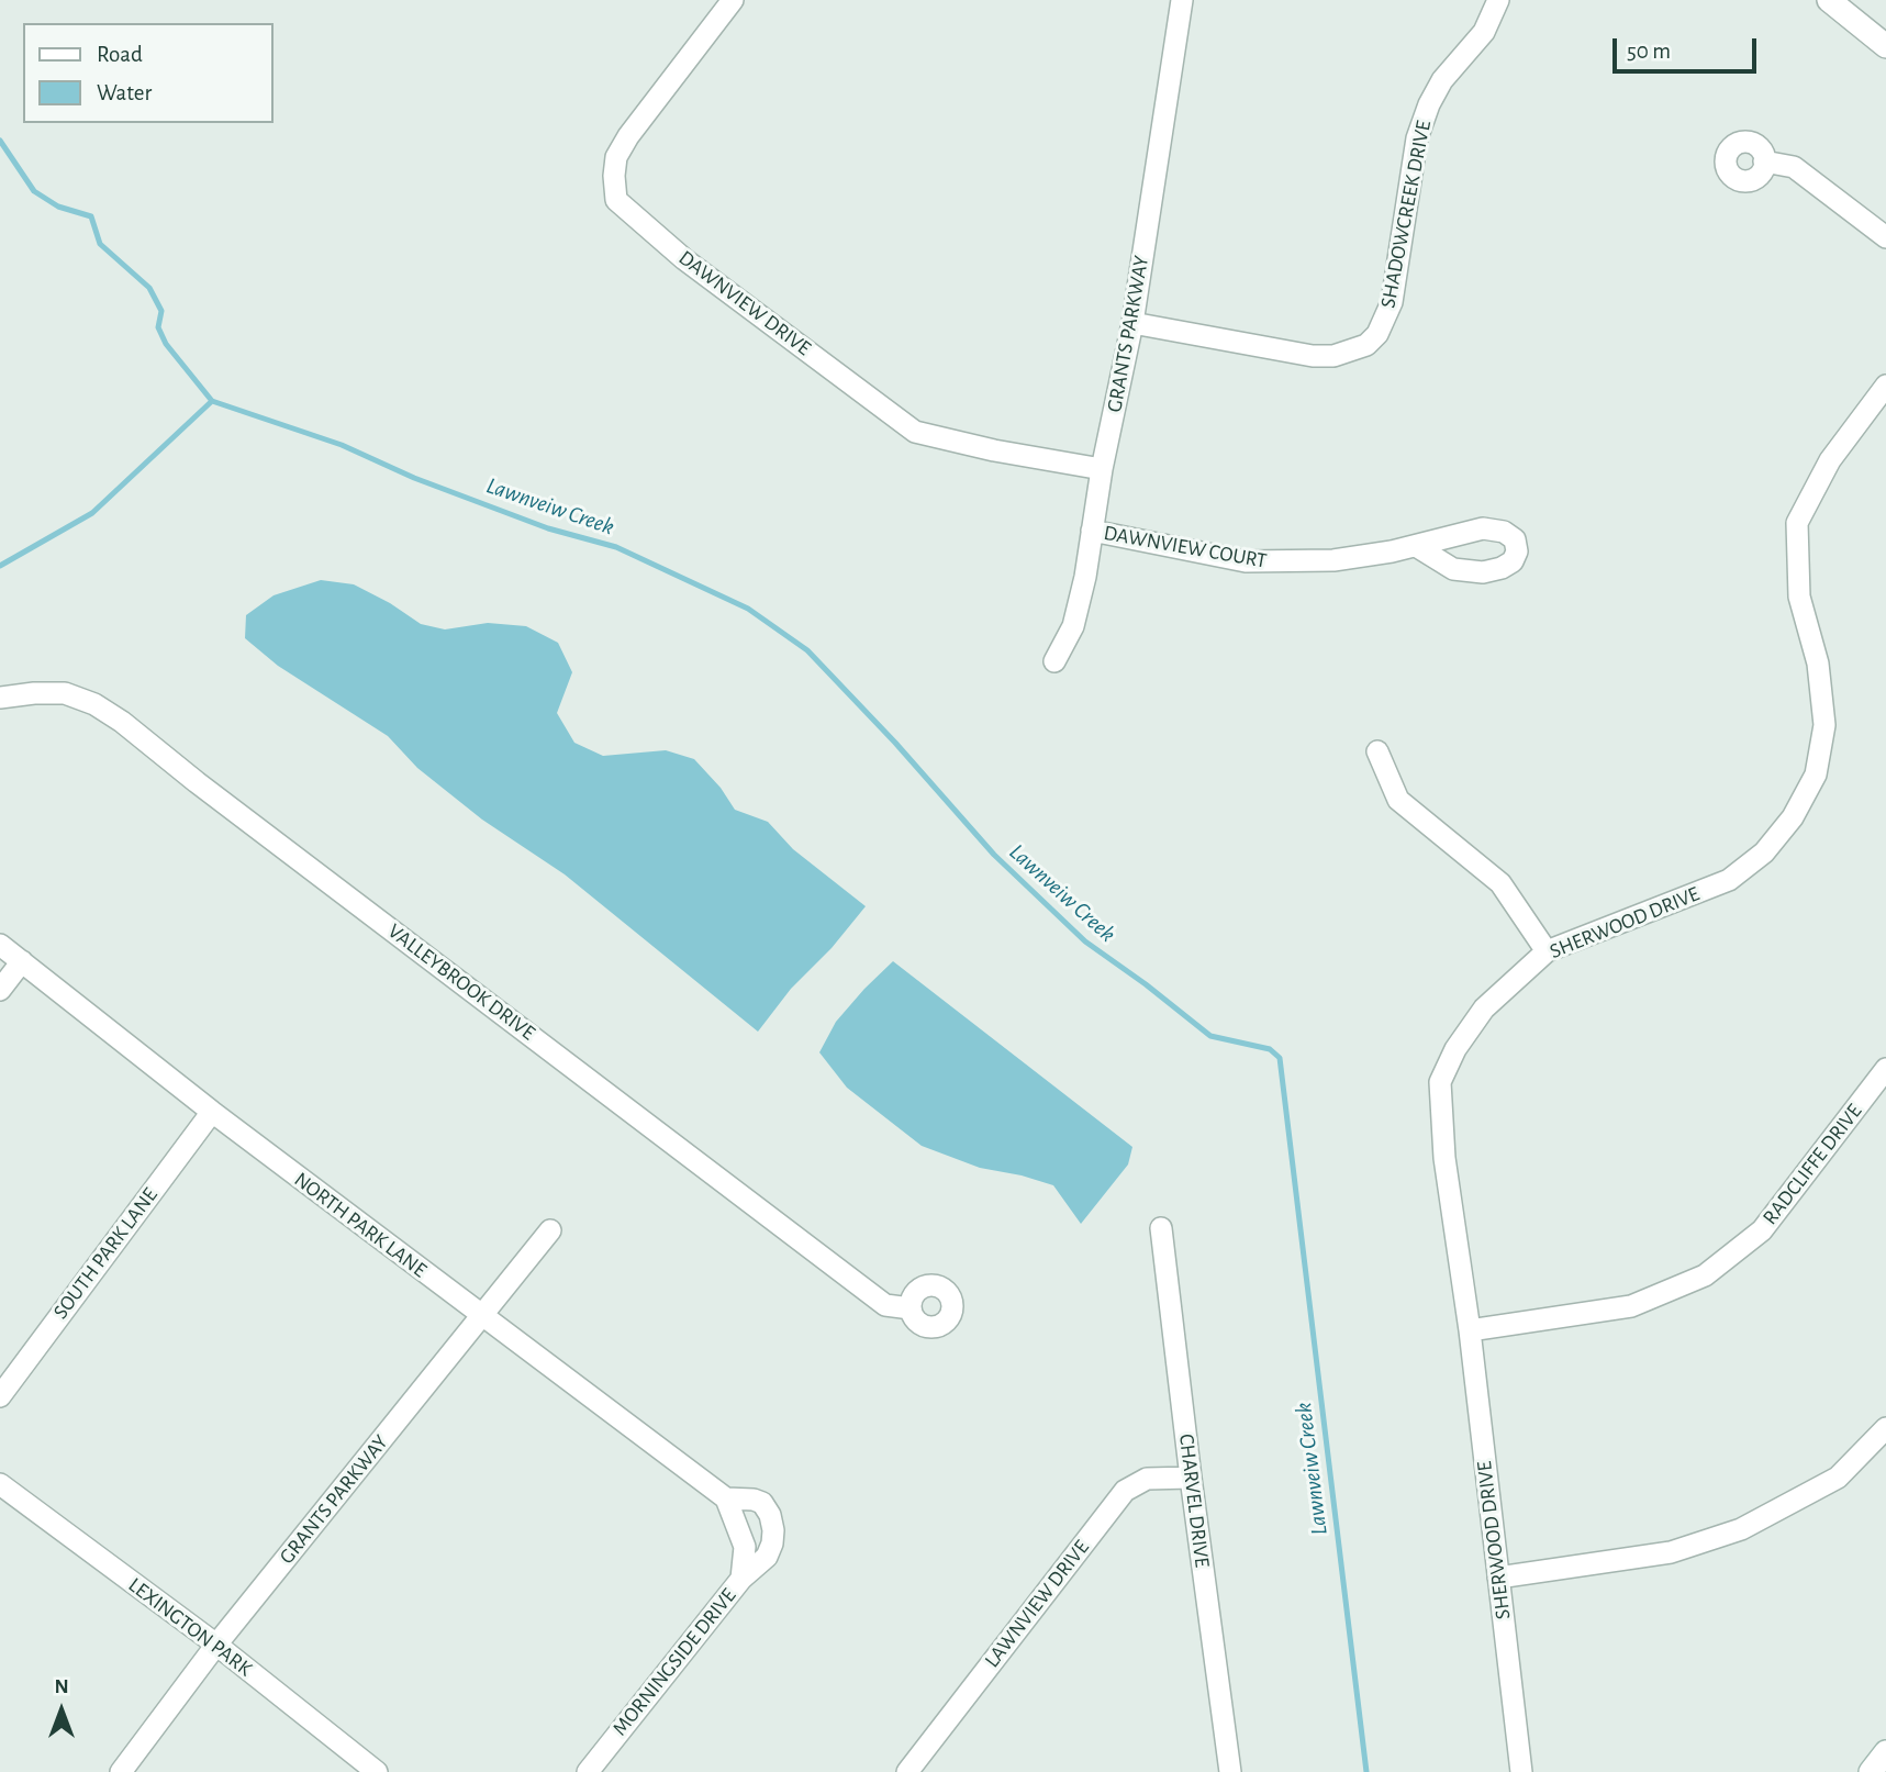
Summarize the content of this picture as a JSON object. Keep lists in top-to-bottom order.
{
  "streets": {
    "street": [
      "SHADOWCREEK DRIVE",
      "DAWNVIEW DRIVE",
      "GRANTS PARKWAY",
      "DAWNVIEW COURT",
      "SHERWOOD DRIVE",
      "VALLEYBROOK DRIVE",
      "RADCLIFFE DRIVE",
      "NORTH PARK LANE",
      "SOUTH PARK LANE",
      "CHARVEL DRIVE",
      "LAWNVIEW DRIVE",
      "LEXINGTON PARK",
      "MORNINGSIDE DRIVE"
    ]
  },
  "crossings": [
    ["SHADOWCREEK DRIVE", "GRANTS PARKWAY"],
    ["DAWNVIEW DRIVE", "GRANTS PARKWAY"],
    ["GRANTS PARKWAY", "DAWNVIEW COURT"],
    ["GRANTS PARKWAY", "NORTH PARK LANE"],
    ["GRANTS PARKWAY", "LEXINGTON PARK"],
    ["SHERWOOD DRIVE", "RADCLIFFE DRIVE"],
    ["NORTH PARK LANE", "SOUTH PARK LANE"],
    ["NORTH PARK LANE", "MORNINGSIDE DRIVE"],
    ["CHARVEL DRIVE", "LAWNVIEW DRIVE"]
  ],
  "water": ["Lawnveiw Creek"],
  "legend": ["Road", "Water"],
  "scale_bar": "50 m",
  "north": "top"
}
